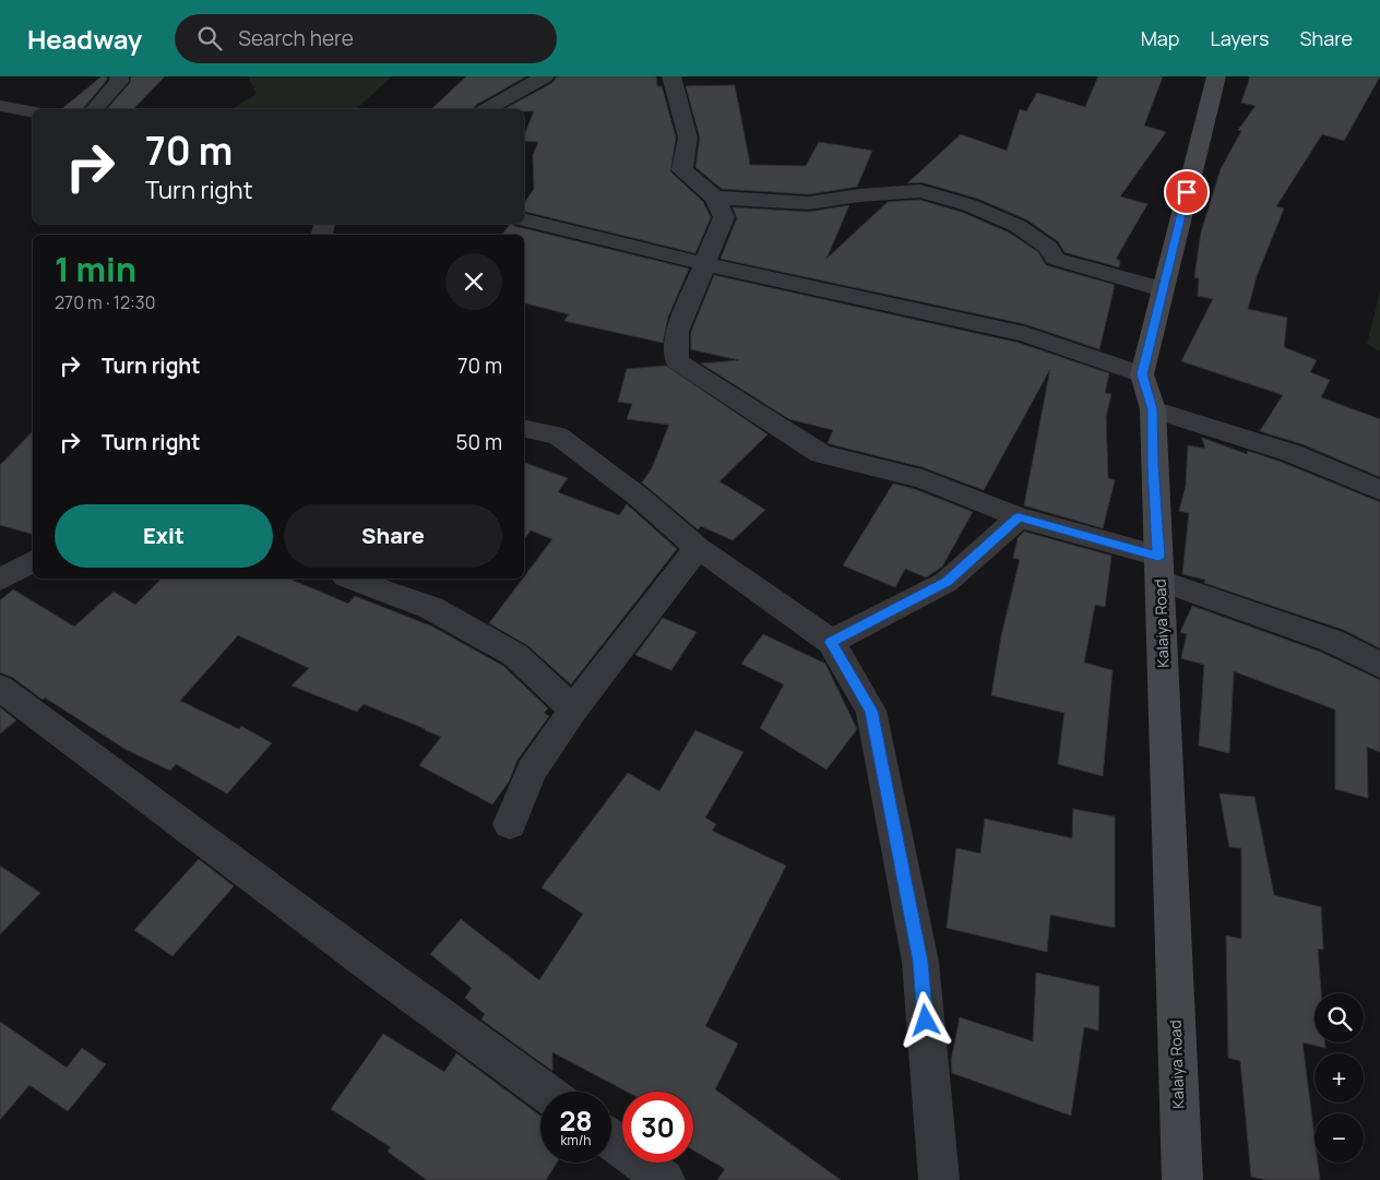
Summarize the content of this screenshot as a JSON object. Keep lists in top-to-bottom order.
{
  "streets": {
    "main road": ["Kalaiya Road"]
  },
  "page": {
    "header": "Headway",
    "search": "Search here",
    "nav": ["Map", "Layers", "Share"],
    "turn": ["70 m", "Turn right"],
    "heading": ["1 min", "270 m · 12:30"],
    "list": [
      {
        "name": "Turn right",
        "value": "70 m"
      },
      {
        "name": "Turn right",
        "value": "50 m"
      }
    ],
    "buttons": ["Exit", "Share"],
    "map_buttons": ["+", "−"],
    "speed": "28 km/h",
    "limit": "30"
  }
}
